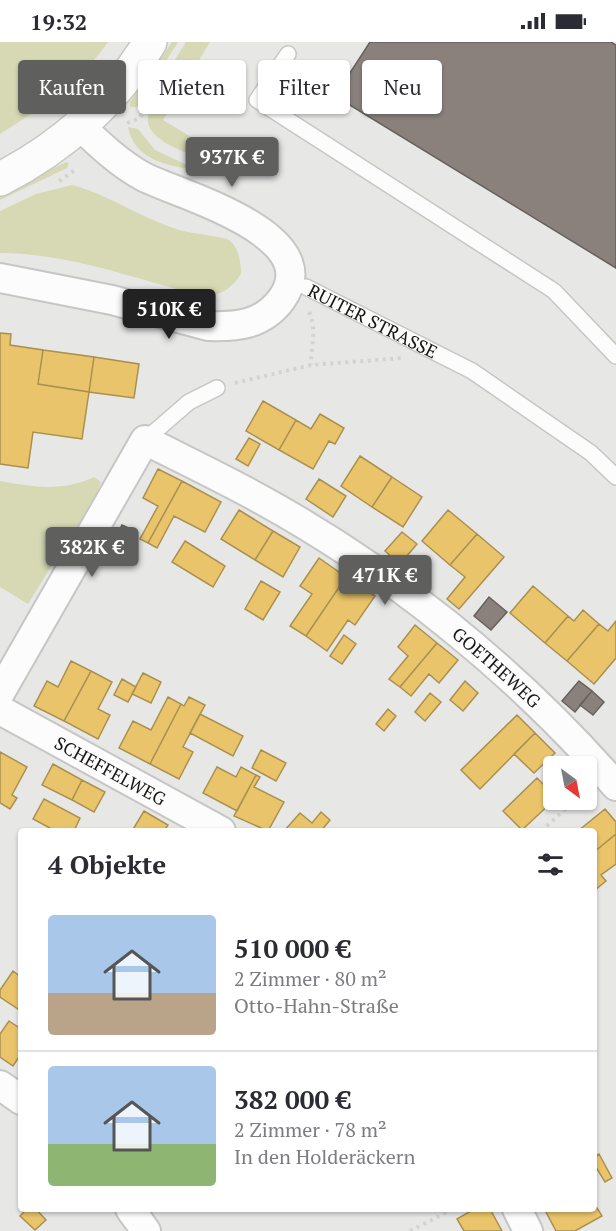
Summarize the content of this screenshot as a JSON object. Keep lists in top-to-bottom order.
{
  "streets": {
    "street": ["RUITER STRASSE", "GOETHEWEG", "SCHEFFELWEG"]
  },
  "north": "bottom right",
  "page": {
    "status": "19:32",
    "chip": [
      "Kaufen",
      "Mieten",
      "Filter",
      "Neu"
    ],
    "price": [
      "937K €",
      "510K €",
      "382K €",
      "471K €"
    ],
    "heading": "4 Objekte",
    "list": [
      {
        "name": "510 000 €",
        "note": "2 Zimmer · 80 m² · Otto-Hahn-Straße"
      },
      {
        "name": "382 000 €",
        "note": "2 Zimmer · 78 m² · In den Holderäckern"
      }
    ]
  }
}
